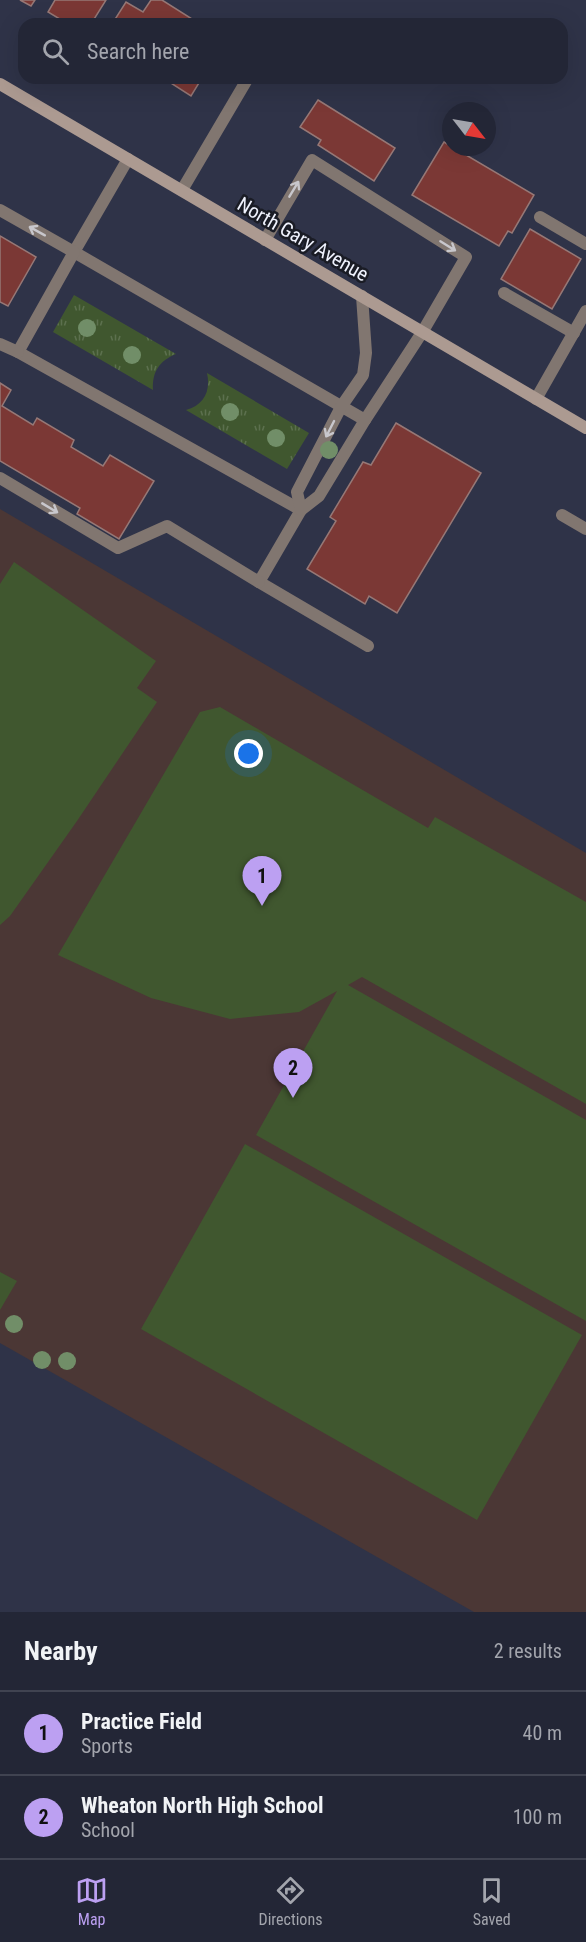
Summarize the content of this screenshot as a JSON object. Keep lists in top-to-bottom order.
{
  "streets": {
    "street": ["North Gary Avenue"]
  },
  "north": "bottom right",
  "page": {
    "search": "Search here",
    "pins": ["1", "2"],
    "heading": ["Nearby", "2 results"],
    "list": [
      {
        "mark": "1",
        "name": "Practice Field",
        "note": "Sports",
        "value": "40 m"
      },
      {
        "mark": "2",
        "name": "Wheaton North High School",
        "note": "School",
        "value": "100 m"
      }
    ],
    "nav": ["Map", "Directions", "Saved"]
  }
}
